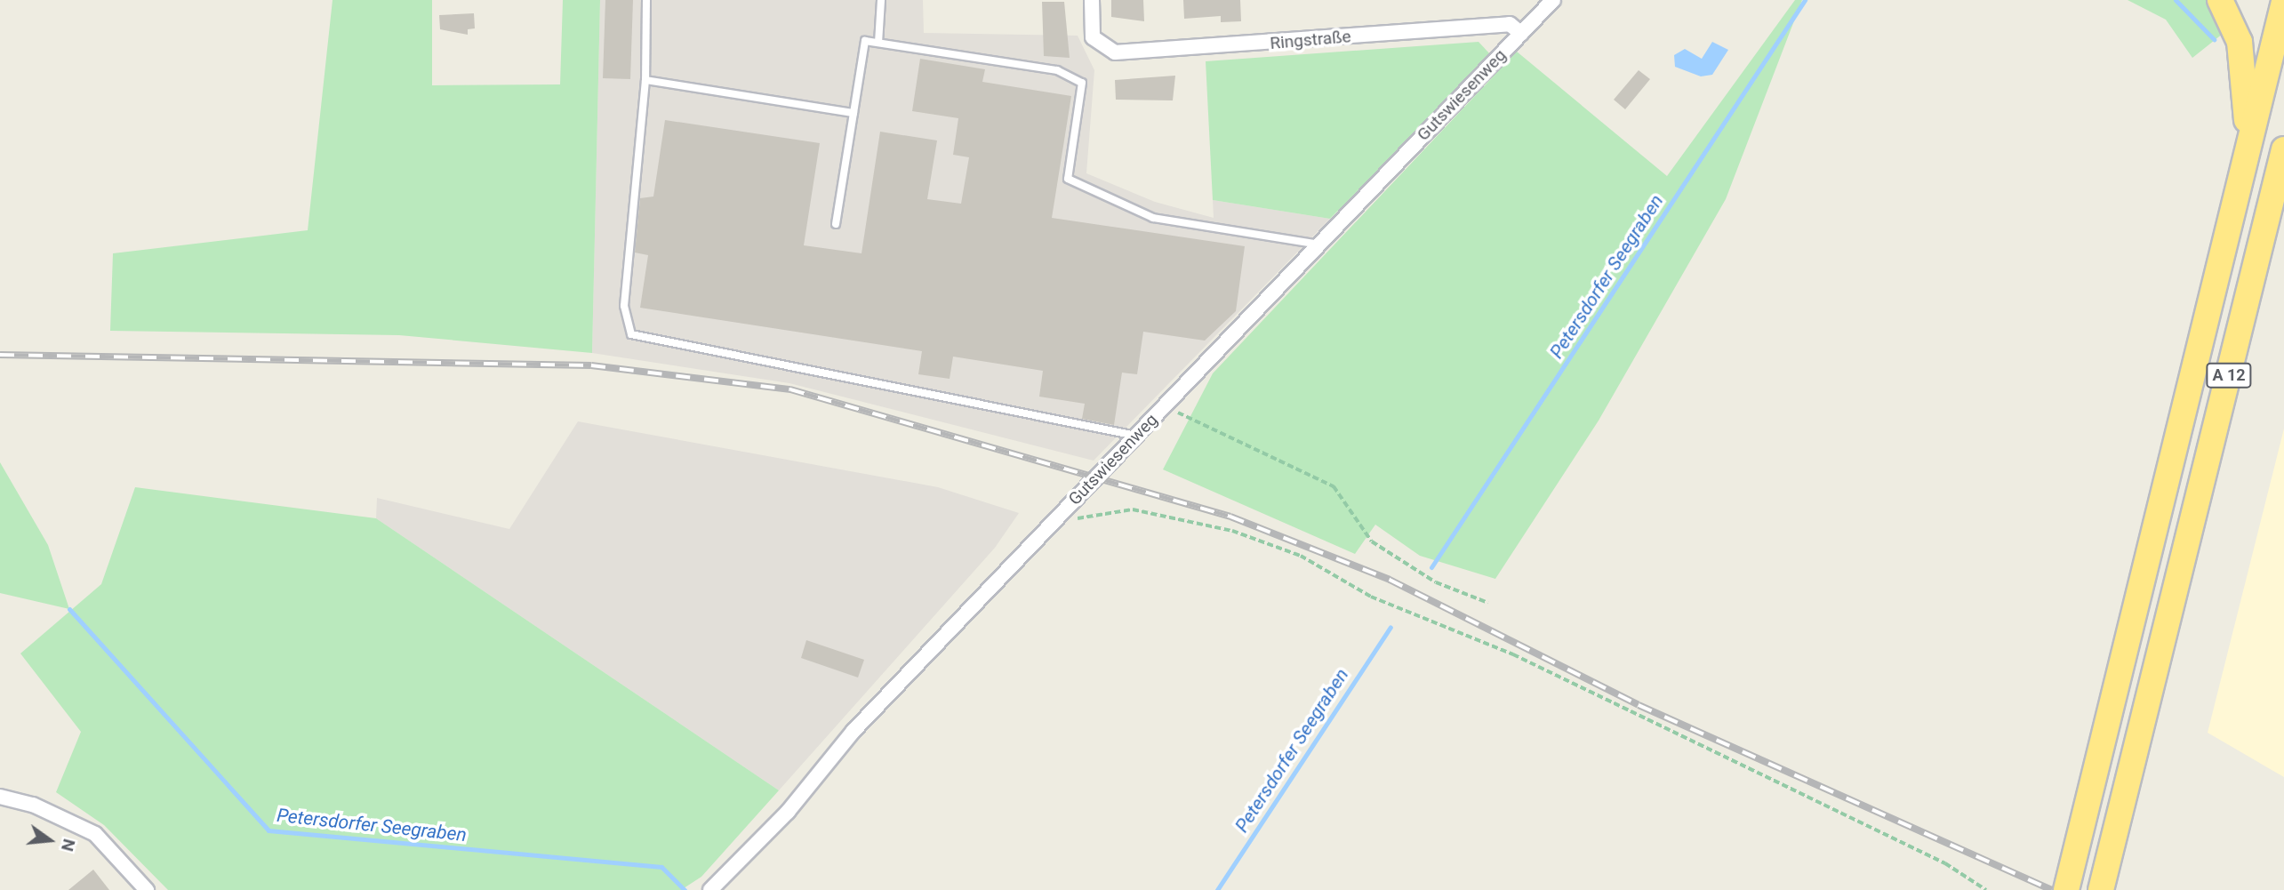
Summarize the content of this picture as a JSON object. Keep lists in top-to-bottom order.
{
  "streets": {
    "highway": ["A 12"],
    "street": ["Ringstraße", "Gutswiesenweg"]
  },
  "crossings": [
    ["Ringstraße", "Gutswiesenweg"]
  ],
  "water": ["Petersdorfer Seegraben"],
  "north": "right"
}
